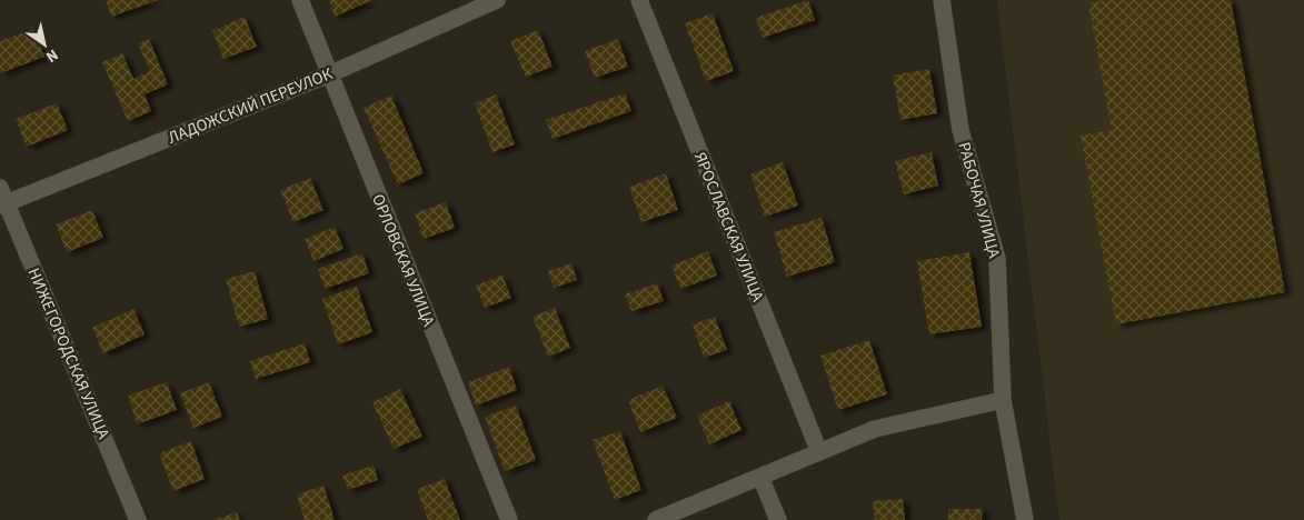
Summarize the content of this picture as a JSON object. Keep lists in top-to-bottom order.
{
  "streets": {
    "street": [
      "ЛАДОЖСКИЙ ПЕРЕУЛОК",
      "РАБОЧАЯ УЛИЦА",
      "ЯРОСЛАВСКАЯ УЛИЦА",
      "ОРЛОВСКАЯ УЛИЦА",
      "НИЖЕГОРОДСКАЯ УЛИЦА"
    ]
  },
  "crossings": [
    ["ЛАДОЖСКИЙ ПЕРЕУЛОК", "ОРЛОВСКАЯ УЛИЦА"],
    ["ЛАДОЖСКИЙ ПЕРЕУЛОК", "НИЖЕГОРОДСКАЯ УЛИЦА"]
  ],
  "north": "bottom right"
}
